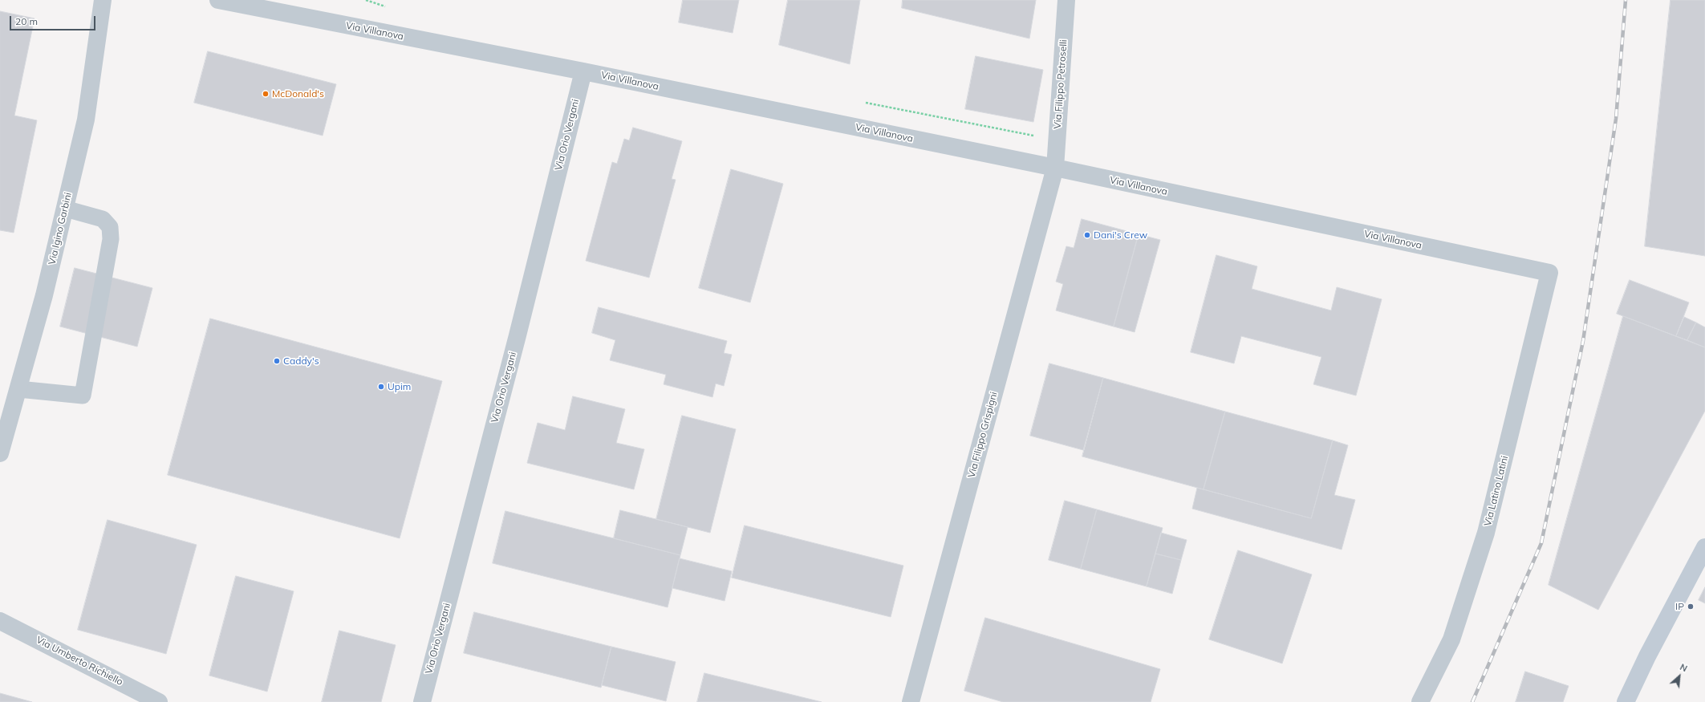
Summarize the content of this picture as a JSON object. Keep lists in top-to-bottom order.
{
  "streets": {
    "street": [
      "Via Villanova",
      "Via Filippo Petroselli",
      "Via Orio Vergani",
      "Via Igino Garbini",
      "Via Filippo Grispigni",
      "Via Latino Latini",
      "Via Umberto Richiello"
    ]
  },
  "crossings": [
    ["Via Villanova", "Via Filippo Petroselli"],
    ["Via Villanova", "Via Orio Vergani"],
    ["Via Villanova", "Via Filippo Grispigni"],
    ["Via Villanova", "Via Latino Latini"],
    ["Via Filippo Petroselli", "Via Filippo Grispigni"]
  ],
  "places": [
    "McDonald's",
    "Dani's Crew",
    "Caddy's",
    "Upim",
    "IP"
  ],
  "scale_bar": "20 m",
  "north": "top right"
}
